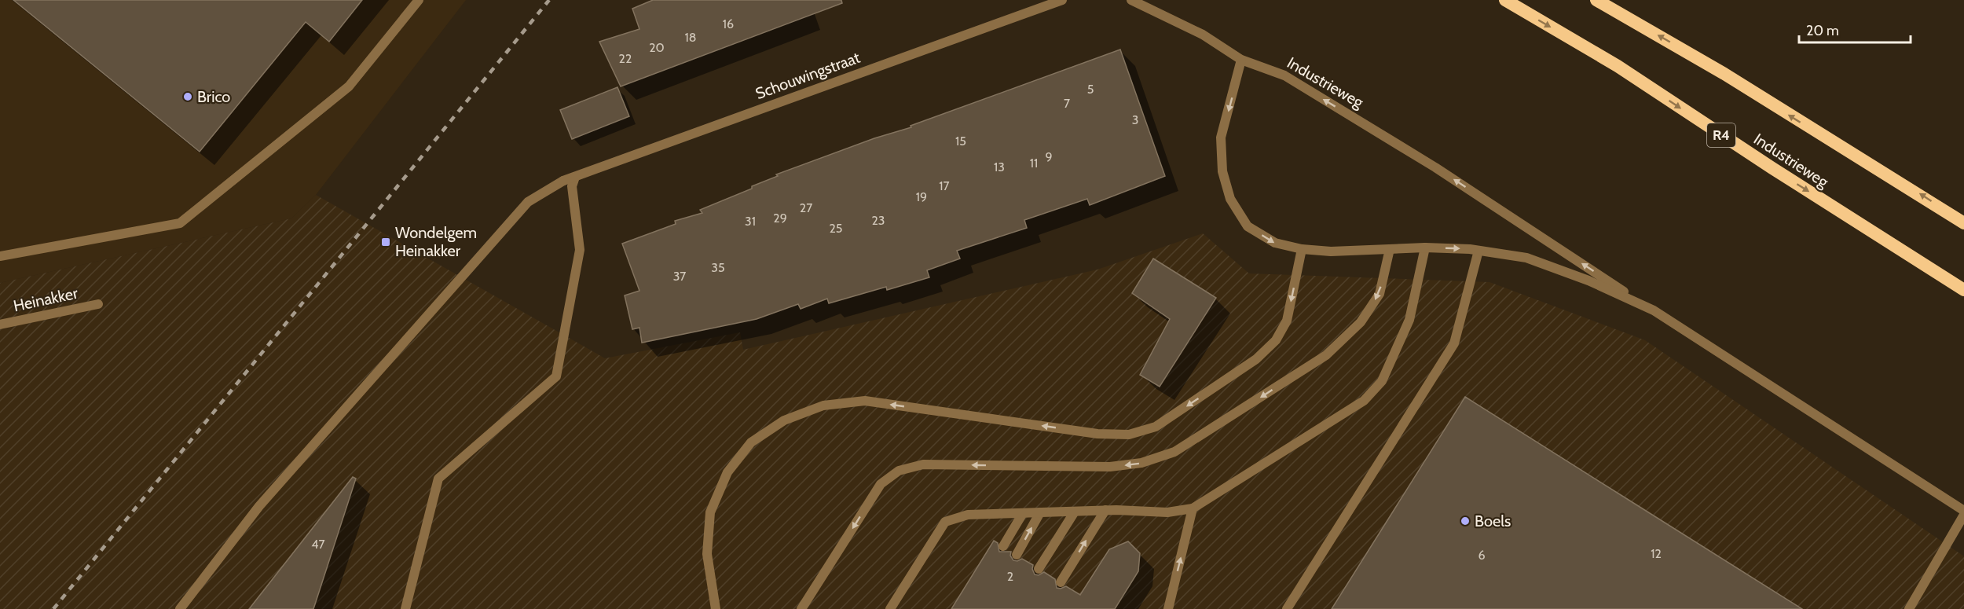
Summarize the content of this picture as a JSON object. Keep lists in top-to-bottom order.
{
  "streets": {
    "highway": ["Industrieweg", "R4"],
    "street": ["Schouwingstraat", "Heinakker"]
  },
  "places": {
    "other": ["Brico", "Boels"],
    "transit": ["Wondelgem Heinakker"]
  },
  "house_numbers": [
    "16",
    "18",
    "20",
    "22",
    "5",
    "7",
    "3",
    "15",
    "9",
    "11",
    "13",
    "17",
    "19",
    "27",
    "29",
    "23",
    "31",
    "25",
    "35",
    "37",
    "47",
    "12",
    "6",
    "2"
  ],
  "scale_bar": "20 m"
}
